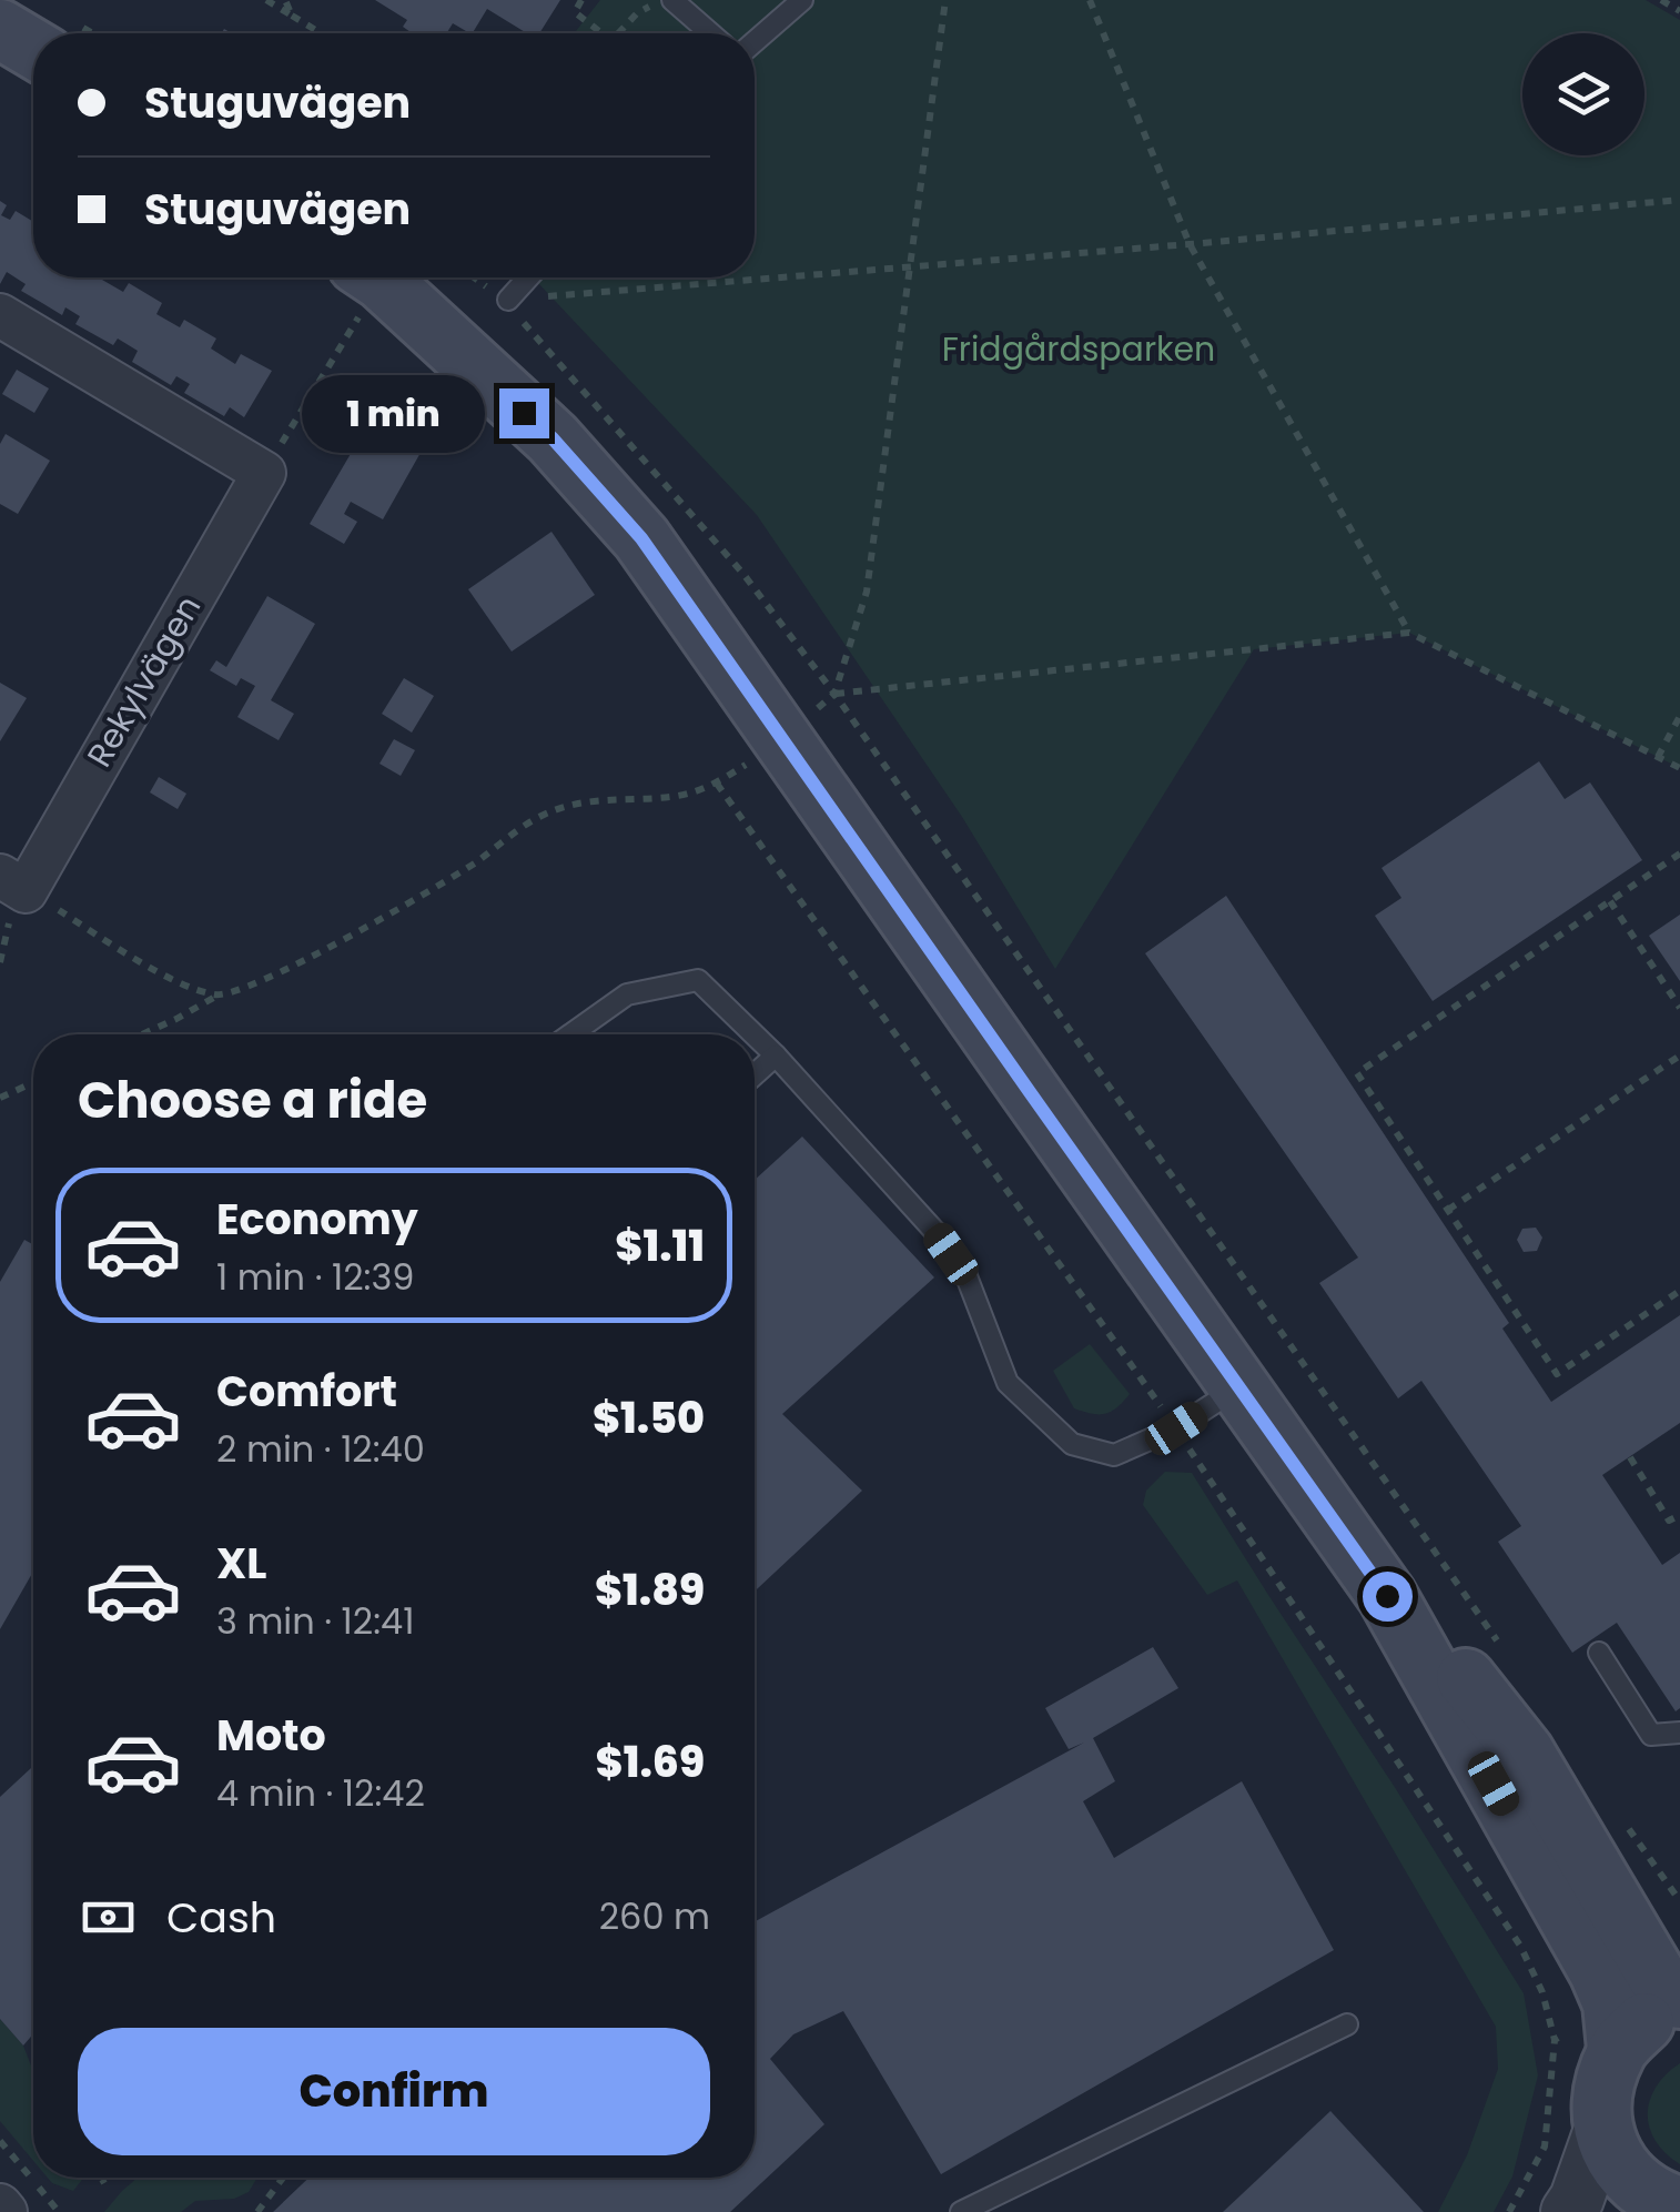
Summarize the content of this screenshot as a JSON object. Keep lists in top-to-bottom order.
{
  "streets": {
    "street": ["Rekylvägen"]
  },
  "parks": ["Fridgårdsparken"],
  "page": {
    "banner": ["Stuguvägen", "Stuguvägen"],
    "bubble": "1 min",
    "heading": "Choose a ride",
    "list": [
      {
        "name": "Economy",
        "note": "1 min · 12:39",
        "value": "$1.11"
      },
      {
        "name": "Comfort",
        "note": "2 min · 12:40",
        "value": "$1.50"
      },
      {
        "name": "XL",
        "note": "3 min · 12:41",
        "value": "$1.89"
      },
      {
        "name": "Moto",
        "note": "4 min · 12:42",
        "value": "$1.69"
      }
    ],
    "pay": ["Cash", "260 m"],
    "buttons": "Confirm"
  }
}
